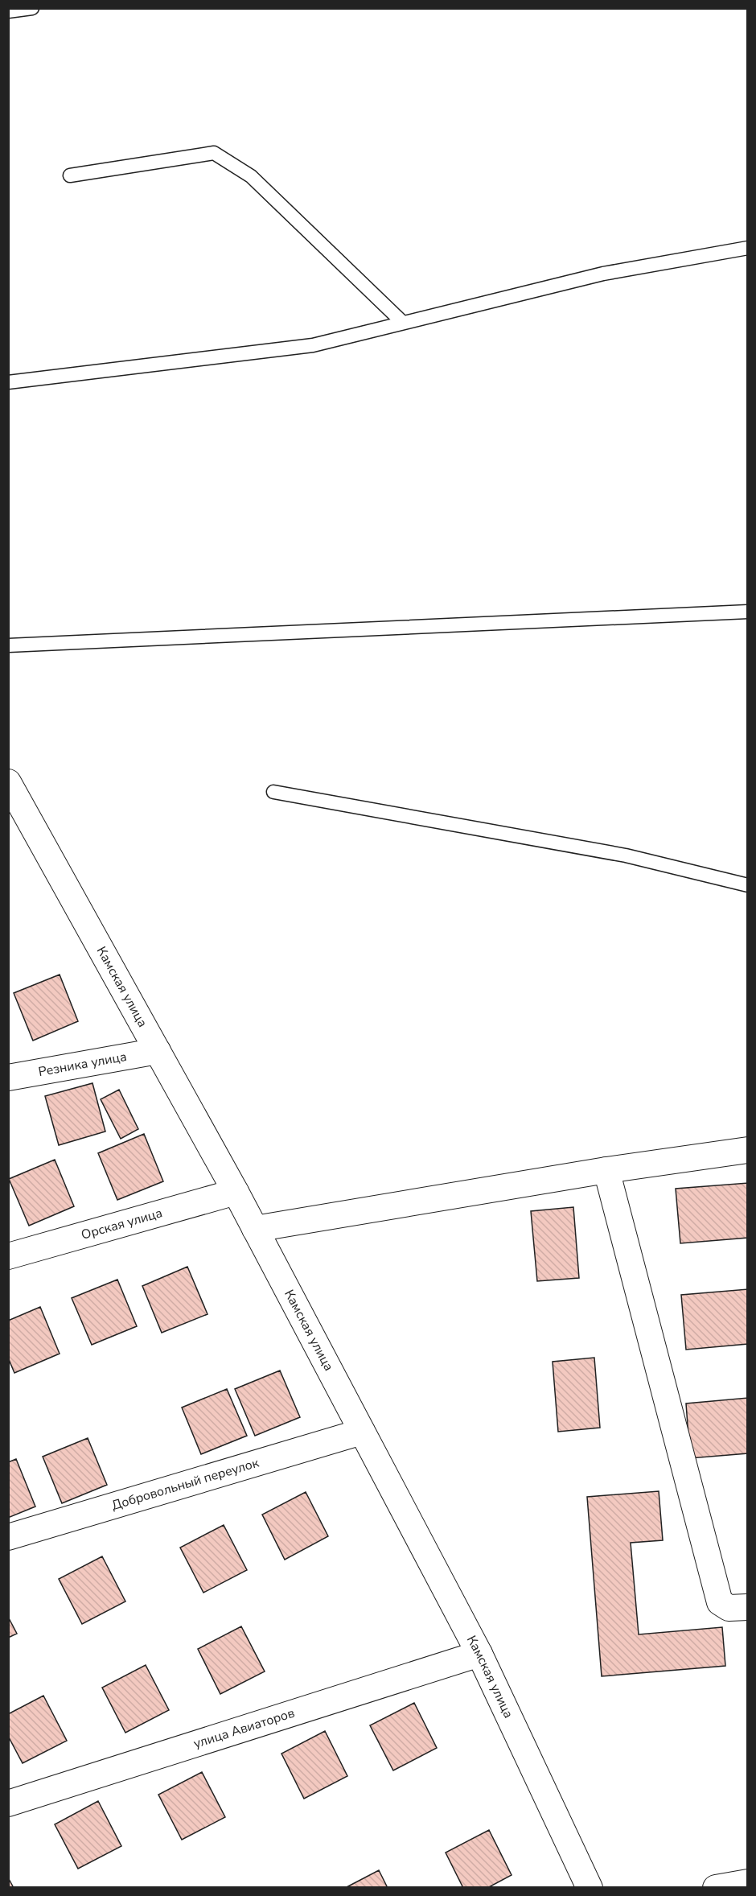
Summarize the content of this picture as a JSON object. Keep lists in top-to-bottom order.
{
  "streets": {
    "street": [
      "Камская улица",
      "Резника улица",
      "Орская улица",
      "Добровольный переулок",
      "улица Авиаторов"
    ]
  },
  "crossings": [
    ["Камская улица", "Резника улица"],
    ["Камская улица", "Орская улица"],
    ["Камская улица", "Добровольный переулок"],
    ["Камская улица", "улица Авиаторов"]
  ]
}
